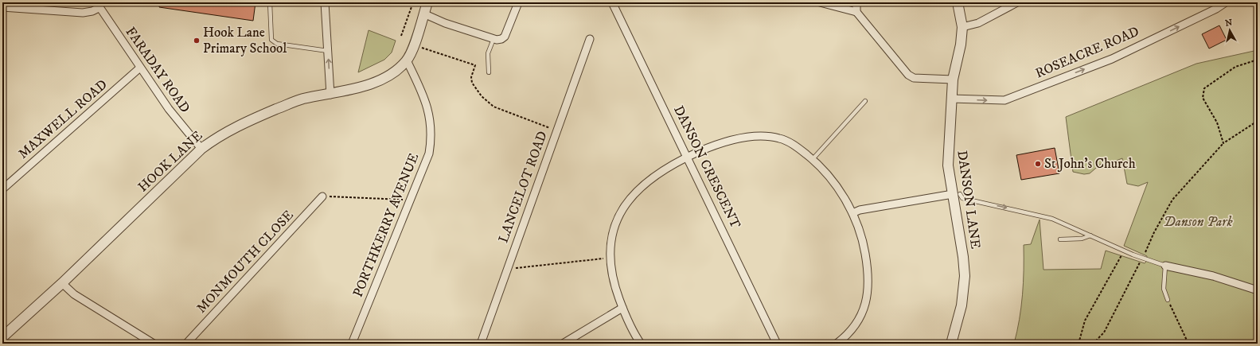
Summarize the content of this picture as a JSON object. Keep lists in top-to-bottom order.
{
  "streets": {
    "street": [
      "ROSEACRE ROAD",
      "FARADAY ROAD",
      "MAXWELL ROAD",
      "HOOK LANE",
      "DANSON CRESCENT",
      "LANCELOT ROAD",
      "DANSON LANE",
      "PORTHKERRY AVENUE",
      "MONMOUTH CLOSE"
    ]
  },
  "crossings": [
    ["ROSEACRE ROAD", "DANSON LANE"],
    ["FARADAY ROAD", "MAXWELL ROAD"],
    ["FARADAY ROAD", "HOOK LANE"],
    ["HOOK LANE", "PORTHKERRY AVENUE"]
  ],
  "one_way": ["ROSEACRE ROAD"],
  "parks": ["Danson Park"],
  "places": ["Hook Lane Primary School", "St John's Church"],
  "north": "top"
}
